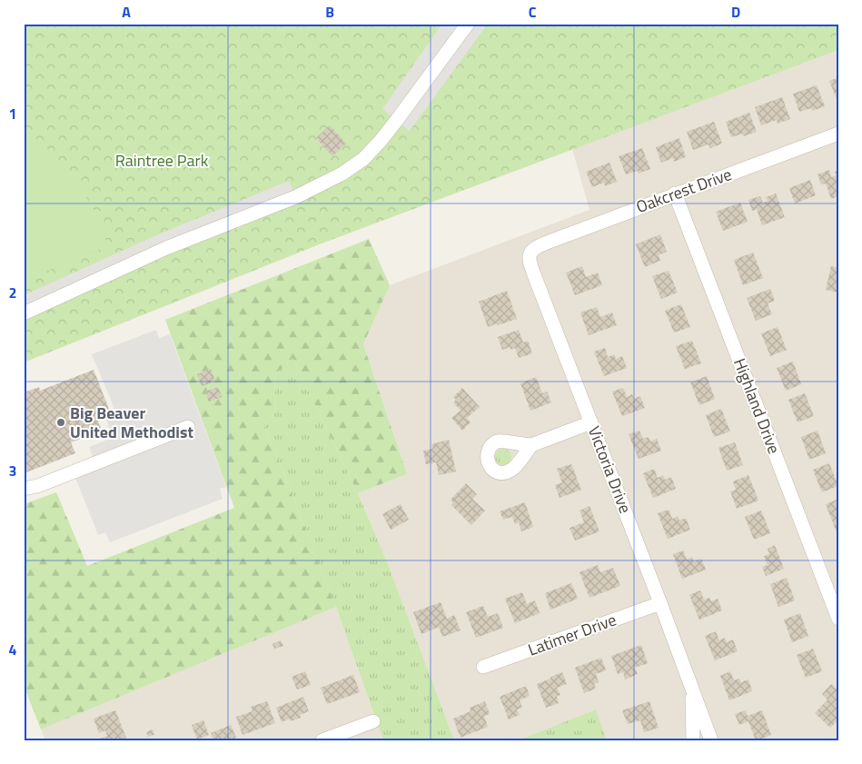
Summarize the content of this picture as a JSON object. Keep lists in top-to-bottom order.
{
  "streets": {
    "street": [
      "Oakcrest Drive",
      "Highland Drive",
      "Victoria Drive",
      "Latimer Drive"
    ]
  },
  "crossings": [
    ["Oakcrest Drive", "Highland Drive"],
    ["Oakcrest Drive", "Victoria Drive"],
    ["Victoria Drive", "Latimer Drive"]
  ],
  "parks": ["Raintree Park"],
  "places": ["Big Beaver United Methodist"],
  "grid": {
    "columns": [
      "A",
      "B",
      "C",
      "D"
    ],
    "rows": [
      "1",
      "2",
      "3",
      "4"
    ]
  }
}
